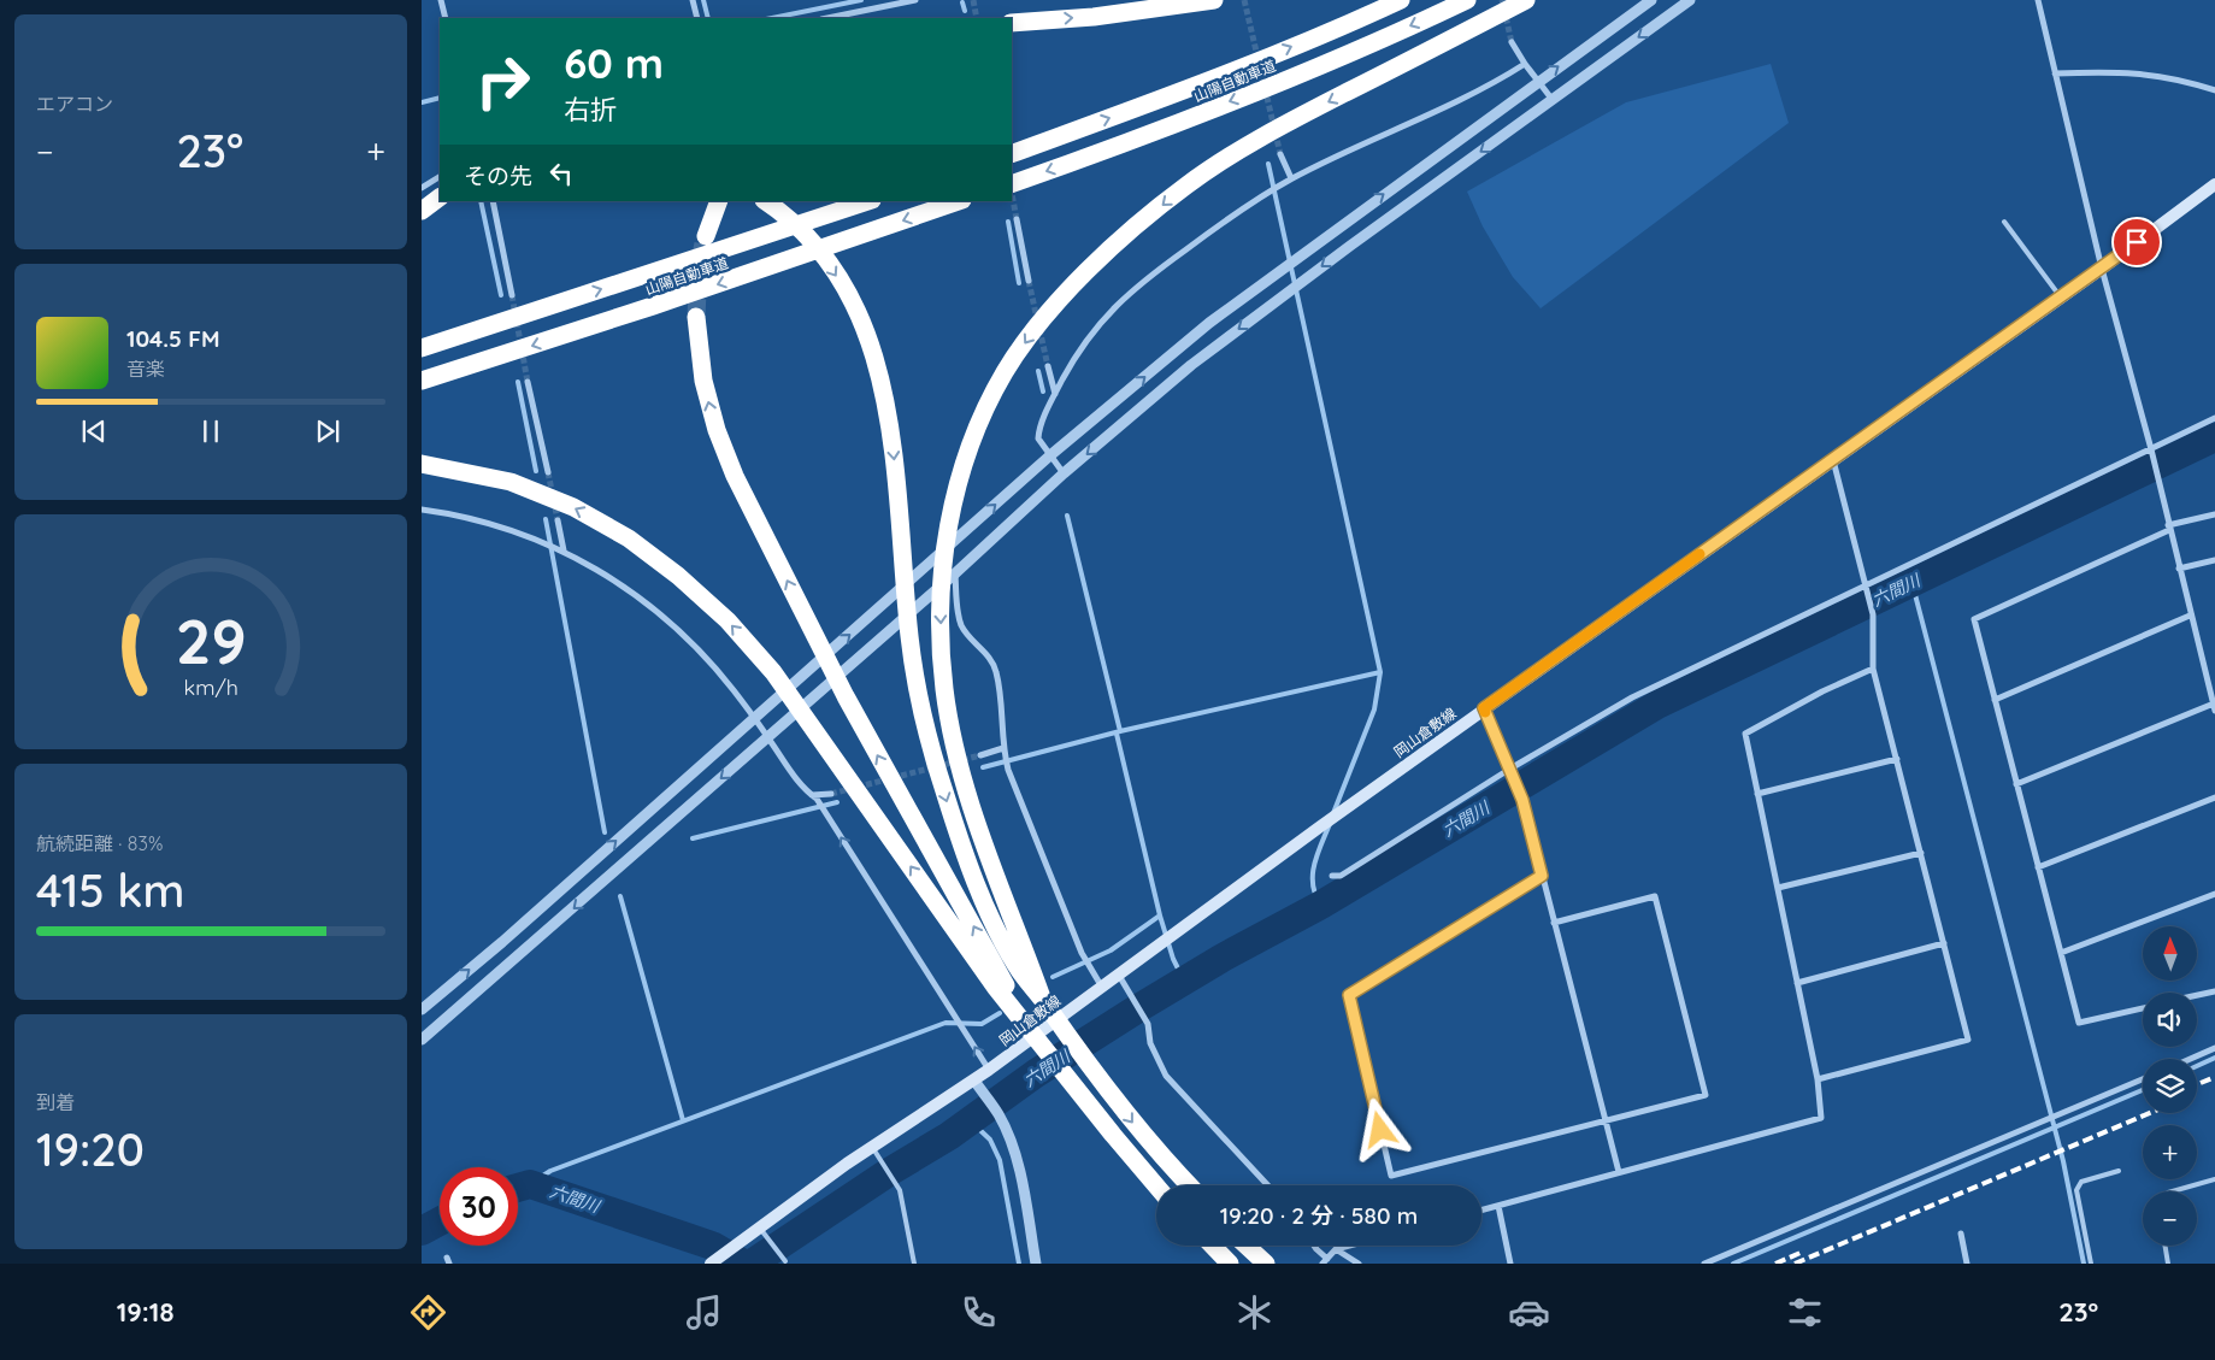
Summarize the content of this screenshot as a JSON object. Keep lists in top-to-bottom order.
{
  "streets": {
    "highway": ["山陽自動車道"],
    "main road": ["岡山倉敷線"]
  },
  "water": ["六間川"],
  "north": "top",
  "page": {
    "tile": [
      "エアコン",
      ["航続距離 · 83%", "415 km"],
      ["到着", "19:20"]
    ],
    "turn": ["60 m", "右折"],
    "heat": ["−", "23°", "+"],
    "then": "その先",
    "song": ["104.5 FM", "音楽"],
    "map_buttons": ["+", "−"],
    "limit": "30",
    "trip": "19:20 · 2 分 · 580 m",
    "tabs": ["19:18", "23°"],
    "gauge": ["29", "km/h"]
  }
}
